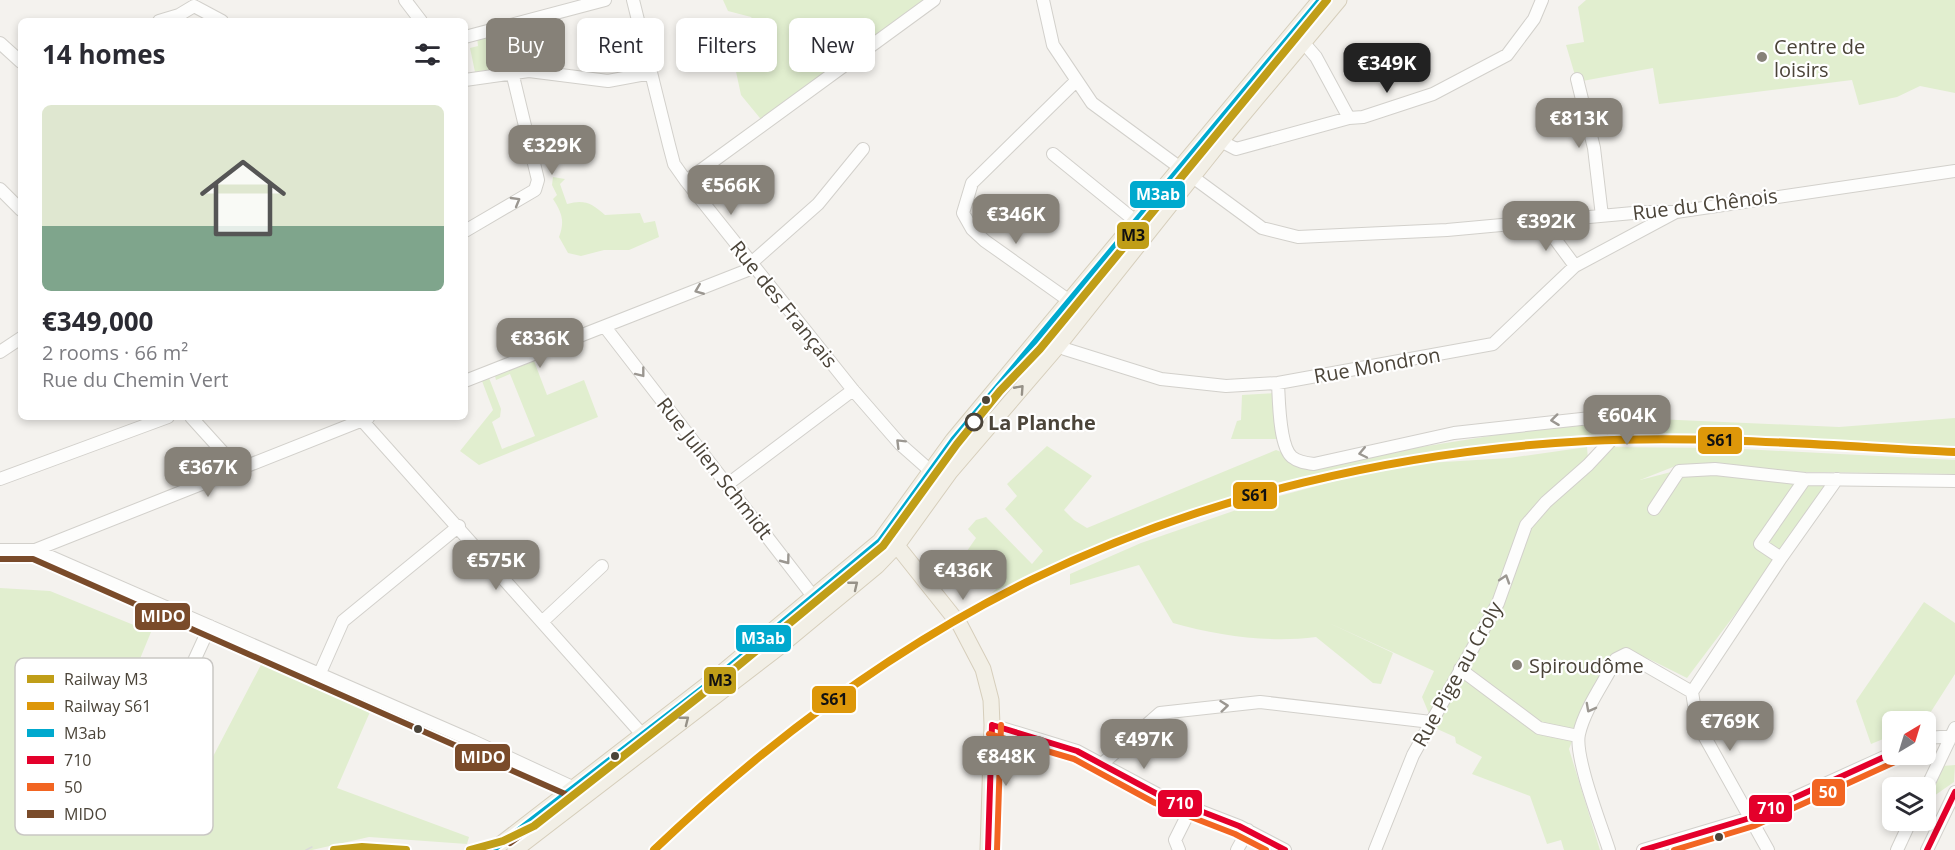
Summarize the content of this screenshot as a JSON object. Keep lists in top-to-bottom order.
{
  "streets": {
    "street": [
      "Rue du Chênois",
      "Rue des Français",
      "Rue Mondron",
      "Rue Julien Schmidt",
      "Rue Pige au Croly"
    ]
  },
  "crossings": [
    ["Rue du Chênois", "Rue Mondron"],
    ["Rue Mondron", "Rue Pige au Croly"]
  ],
  "one_way": ["Rue Julien Schmidt"],
  "places": ["Centre de loisirs", "La Planche", "Spiroudôme"],
  "lines": [
    "rail line M3",
    "transit line M3ab",
    "rail line S61",
    "transit line MIDO",
    "transit line 710",
    "transit line 50"
  ],
  "legend": [
    "Railway M3",
    "Railway S61",
    "M3ab",
    "710",
    "50",
    "MIDO"
  ],
  "north": "top right",
  "page": {
    "chip": [
      "Buy",
      "Rent",
      "Filters",
      "New"
    ],
    "heading": "14 homes",
    "price": [
      "€349K",
      "€813K",
      "€329K",
      "€566K",
      "€346K",
      "€392K",
      "€836K",
      "€604K",
      "€367K",
      "€575K",
      "€436K",
      "€769K",
      "€497K",
      "€848K"
    ],
    "list": [
      {
        "name": "€349,000",
        "note": "2 rooms · 66 m² · Rue du Chemin Vert"
      }
    ]
  }
}
